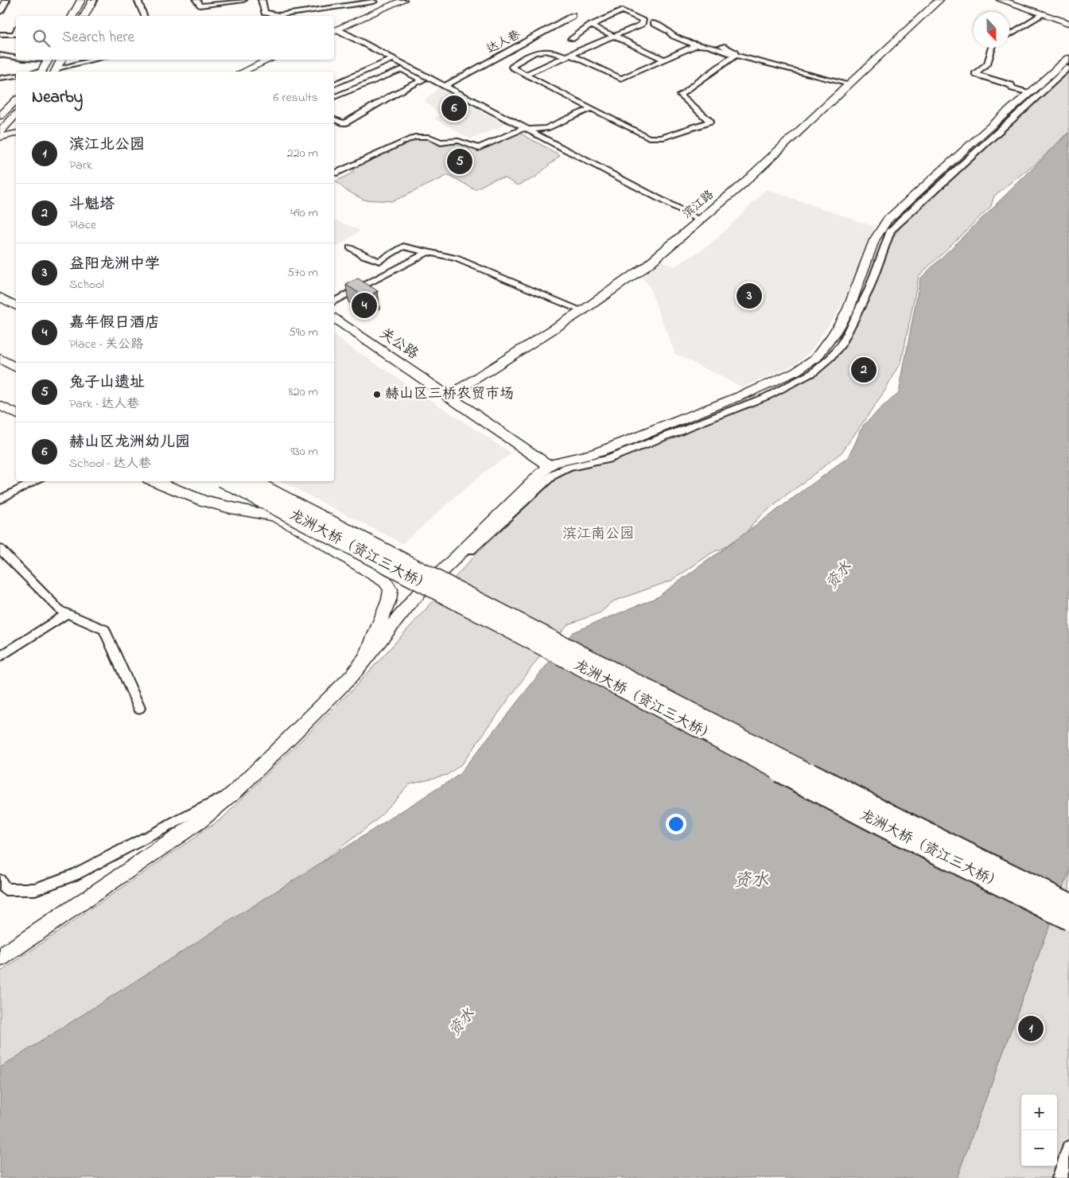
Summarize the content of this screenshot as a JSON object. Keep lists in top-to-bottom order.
{
  "streets": {
    "main road": ["龙洲大桥（资江三大桥）"],
    "street": ["达人巷", "滨江路", "关公路"]
  },
  "crossings": [
    ["滨江路", "关公路"]
  ],
  "water": ["资水"],
  "parks": ["滨江南公园"],
  "places": ["赫山区三桥农贸市场"],
  "north": "bottom",
  "page": {
    "search": "Search here",
    "heading": ["Nearby", "6 results"],
    "pins": [
      "6",
      "5",
      "3",
      "4",
      "2",
      "1"
    ],
    "list": [
      {
        "mark": "1",
        "name": "滨江北公园",
        "note": "Park",
        "value": "220 m"
      },
      {
        "mark": "2",
        "name": "斗魁塔",
        "note": "Place",
        "value": "490 m"
      },
      {
        "mark": "3",
        "name": "益阳龙洲中学",
        "note": "School",
        "value": "570 m"
      },
      {
        "mark": "4",
        "name": "嘉年假日酒店",
        "note": "Place · 关公路",
        "value": "590 m"
      },
      {
        "mark": "5",
        "name": "兔子山遗址",
        "note": "Park · 达人巷",
        "value": "820 m"
      },
      {
        "mark": "6",
        "name": "赫山区龙洲幼儿园",
        "note": "School · 达人巷",
        "value": "930 m"
      }
    ],
    "map_buttons": ["+", "−"]
  }
}
